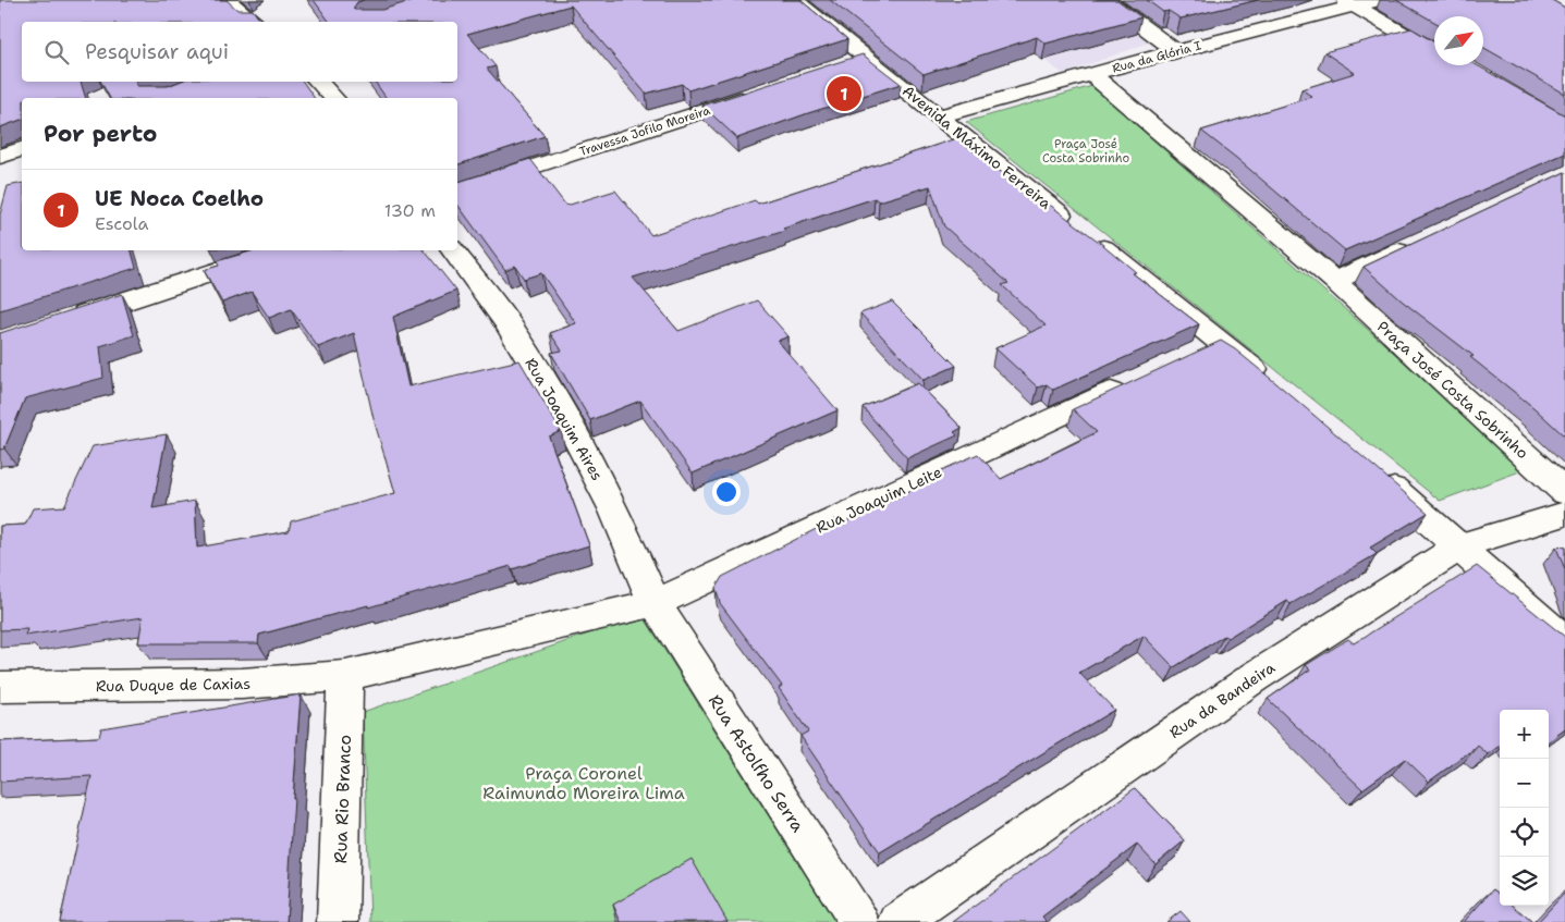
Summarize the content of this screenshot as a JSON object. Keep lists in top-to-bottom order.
{
  "streets": {
    "street": [
      "Rua da Glória I",
      "Travessa Jofilo Moreira",
      "Avenida Máximo Ferreira",
      "Praça José Costa Sobrinho",
      "Rua Joaquim Aires",
      "Rua Joaquim Leite",
      "Rua Duque de Caxias",
      "Rua da Bandeira",
      "Rua Astolfho Serra",
      "Rua Rio Branco"
    ]
  },
  "crossings": [
    ["Rua da Glória I", "Avenida Máximo Ferreira"],
    ["Rua da Glória I", "Praça José Costa Sobrinho"],
    ["Rua Joaquim Aires", "Rua Joaquim Leite"],
    ["Rua Joaquim Aires", "Rua Astolfho Serra"],
    ["Rua Joaquim Leite", "Rua Duque de Caxias"],
    ["Rua Joaquim Leite", "Rua Astolfho Serra"],
    ["Rua Joaquim Leite", "Rua Rio Branco"],
    ["Rua Duque de Caxias", "Rua Rio Branco"]
  ],
  "parks": ["Praça José Costa Sobrinho", "Praça Coronel Raimundo Moreira Lima"],
  "north": "top right",
  "page": {
    "search": "Pesquisar aqui",
    "pins": "1",
    "heading": "Por perto",
    "list": [
      {
        "mark": "1",
        "name": "UE Noca Coelho",
        "note": "Escola",
        "value": "130 m"
      }
    ],
    "map_buttons": ["+", "−"]
  }
}
